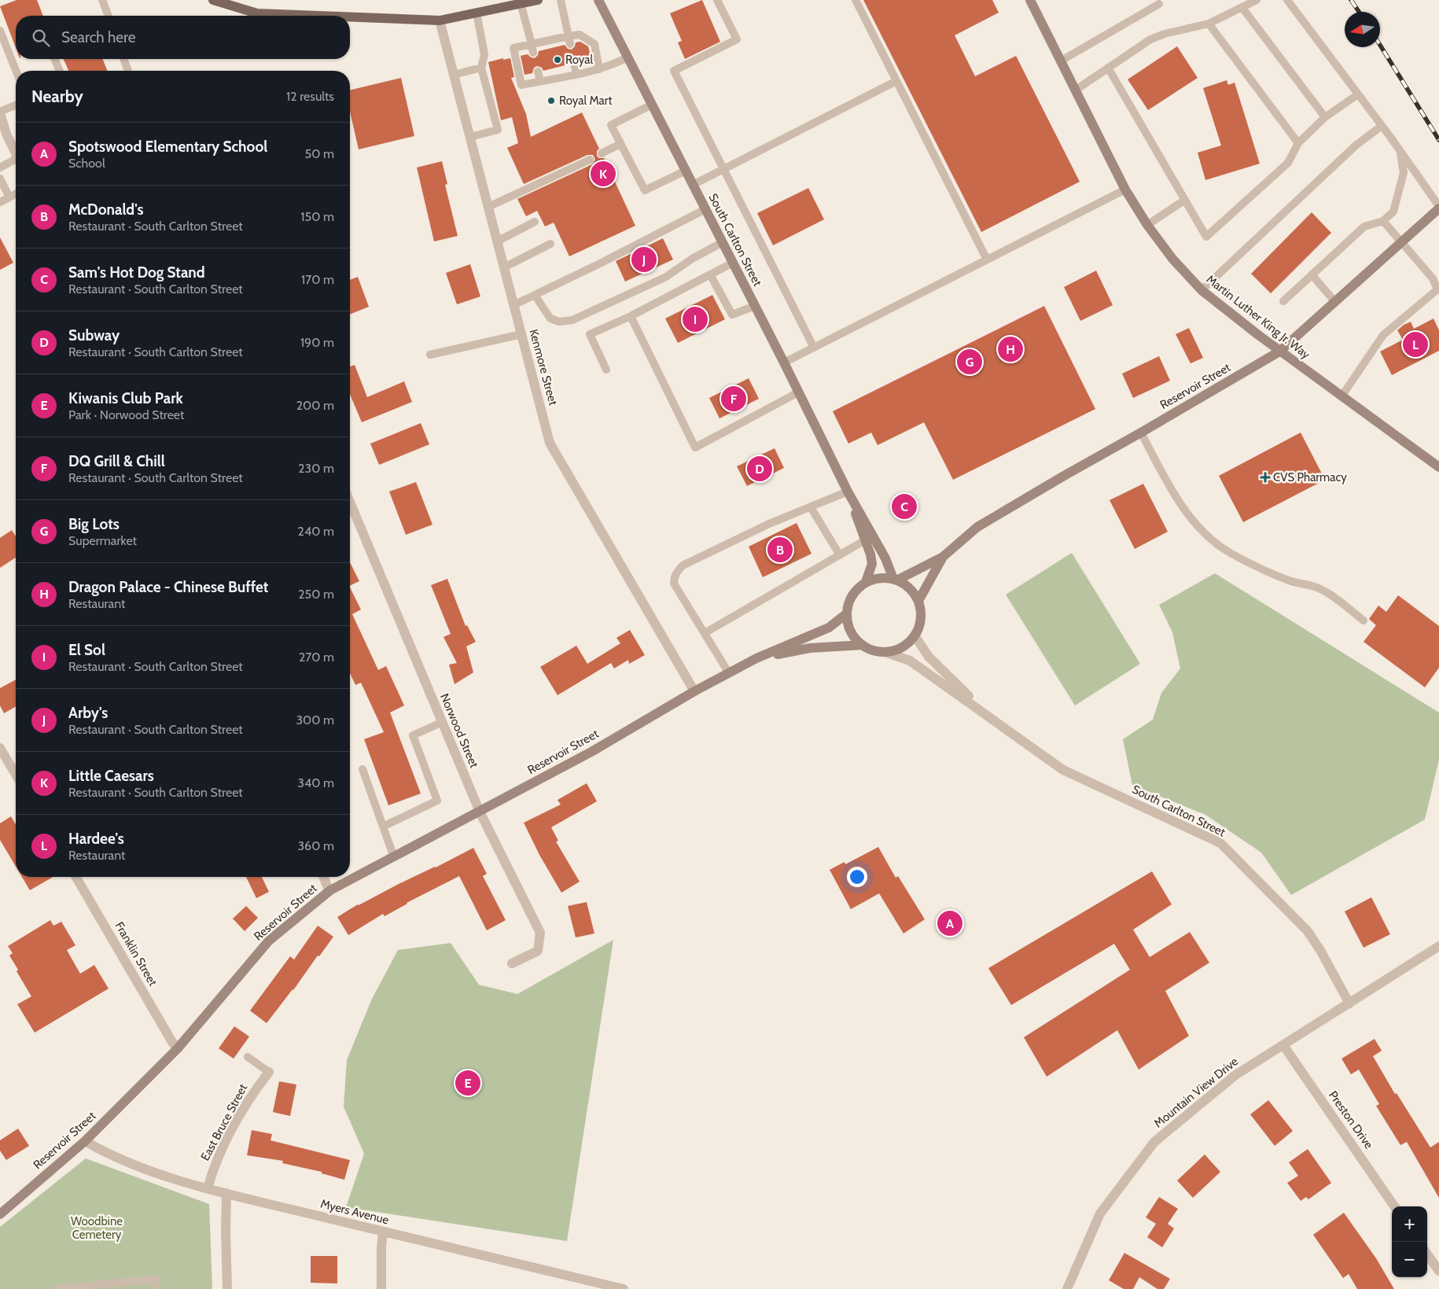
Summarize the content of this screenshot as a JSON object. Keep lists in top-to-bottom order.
{
  "streets": {
    "main road": ["South Carlton Street", "Martin Luther King Jr. Way", "Reservoir Street"],
    "street": [
      "Kenmore Street",
      "Norwood Street",
      "Franklin Street",
      "Mountain View Drive",
      "Preston Drive",
      "East Bruce Street",
      "Myers Avenue"
    ]
  },
  "crossings": [
    ["South Carlton Street", "Reservoir Street"],
    ["South Carlton Street", "Mountain View Drive"],
    ["Martin Luther King Jr. Way", "Reservoir Street"],
    ["Kenmore Street", "Reservoir Street"],
    ["Reservoir Street", "Norwood Street"],
    ["Reservoir Street", "Franklin Street"],
    ["Reservoir Street", "Myers Avenue"],
    ["Mountain View Drive", "Preston Drive"],
    ["East Bruce Street", "Myers Avenue"]
  ],
  "parks": ["Woodbine Cemetery"],
  "places": {
    "other": ["Royal", "Royal Mart"],
    "health": ["CVS Pharmacy"]
  },
  "north": "left",
  "page": {
    "search": "Search here",
    "heading": ["Nearby", "12 results"],
    "list": [
      {
        "mark": "A",
        "name": "Spotswood Elementary School",
        "note": "School",
        "value": "50 m"
      },
      {
        "mark": "B",
        "name": "McDonald's",
        "note": "Restaurant · South Carlton Street",
        "value": "150 m"
      },
      {
        "mark": "C",
        "name": "Sam's Hot Dog Stand",
        "note": "Restaurant · South Carlton Street",
        "value": "170 m"
      },
      {
        "mark": "D",
        "name": "Subway",
        "note": "Restaurant · South Carlton Street",
        "value": "190 m"
      },
      {
        "mark": "E",
        "name": "Kiwanis Club Park",
        "note": "Park · Norwood Street",
        "value": "200 m"
      },
      {
        "mark": "F",
        "name": "DQ Grill & Chill",
        "note": "Restaurant · South Carlton Street",
        "value": "230 m"
      },
      {
        "mark": "G",
        "name": "Big Lots",
        "note": "Supermarket",
        "value": "240 m"
      },
      {
        "mark": "H",
        "name": "Dragon Palace - Chinese Buffet",
        "note": "Restaurant",
        "value": "250 m"
      },
      {
        "mark": "I",
        "name": "El Sol",
        "note": "Restaurant · South Carlton Street",
        "value": "270 m"
      },
      {
        "mark": "J",
        "name": "Arby's",
        "note": "Restaurant · South Carlton Street",
        "value": "300 m"
      },
      {
        "mark": "K",
        "name": "Little Caesars",
        "note": "Restaurant · South Carlton Street",
        "value": "340 m"
      },
      {
        "mark": "L",
        "name": "Hardee's",
        "note": "Restaurant",
        "value": "360 m"
      }
    ],
    "pins": [
      "K",
      "J",
      "I",
      "L",
      "H",
      "G",
      "F",
      "D",
      "C",
      "B",
      "A",
      "E"
    ],
    "map_buttons": ["+", "−"]
  }
}
